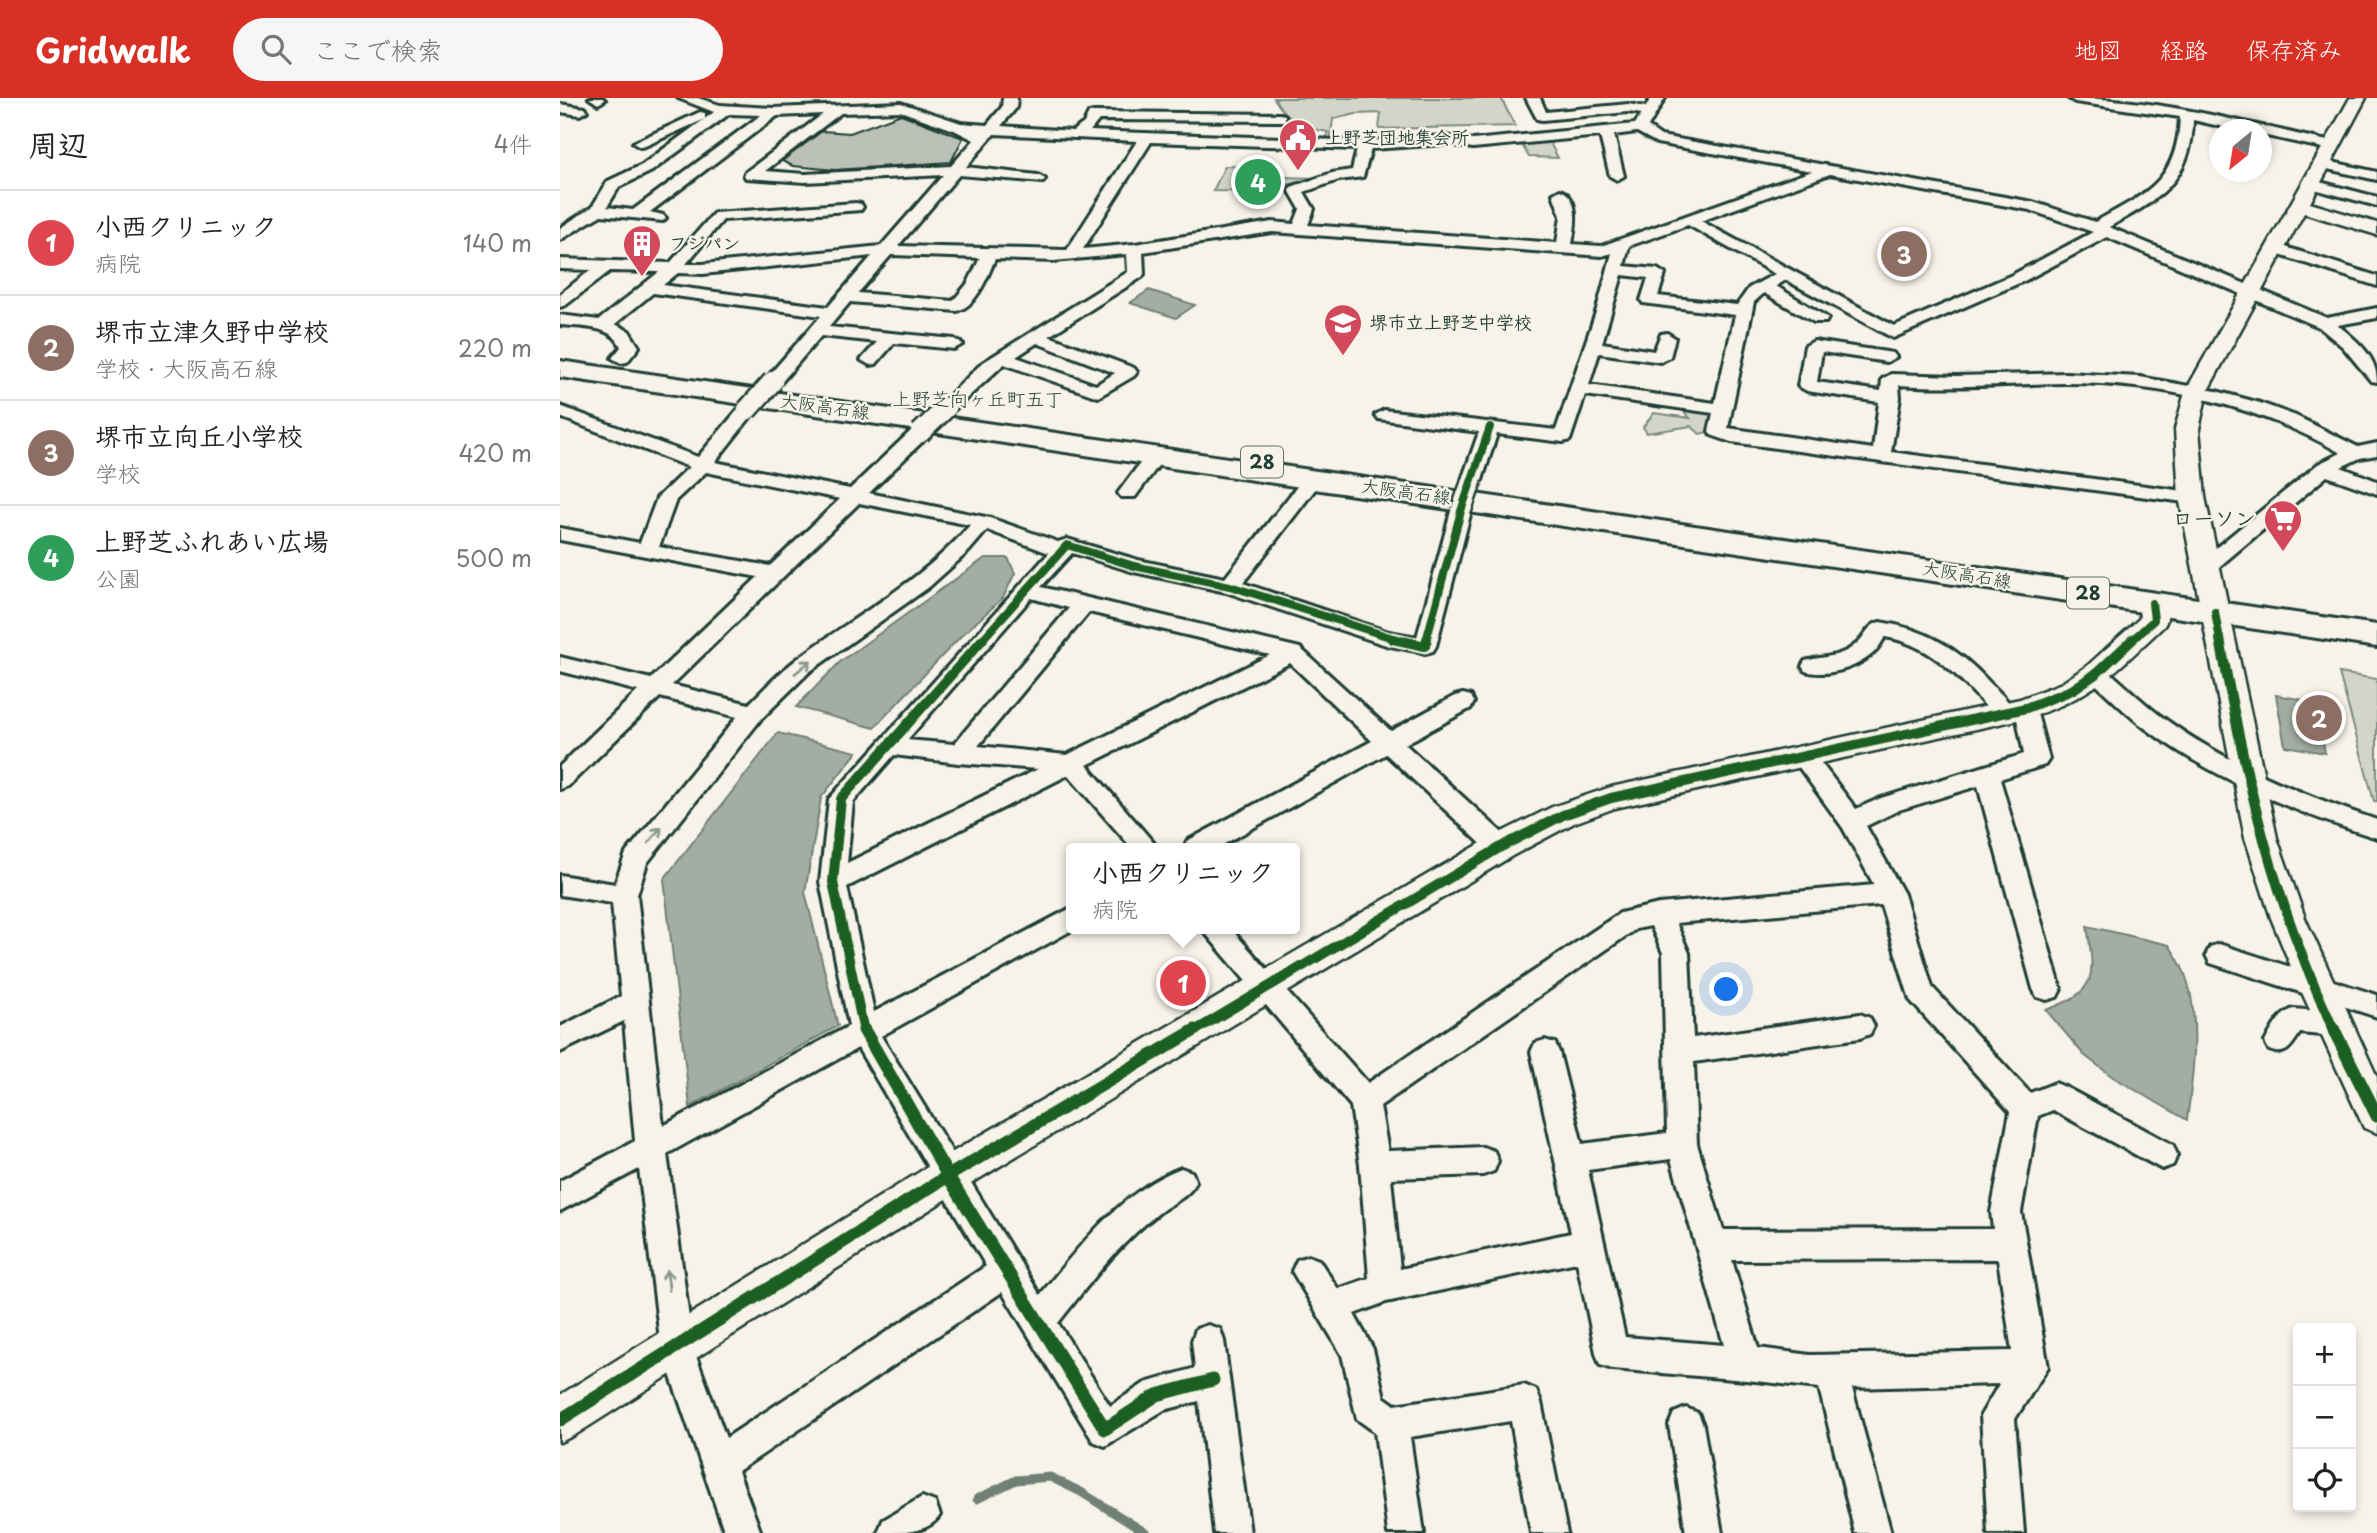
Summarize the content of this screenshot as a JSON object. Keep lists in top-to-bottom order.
{
  "streets": {
    "main road": ["大阪高石線", "28"]
  },
  "districts": ["上野芝向ヶ丘町五丁"],
  "places": {
    "public building": ["上野芝団地集会所"],
    "building": ["フジパン"],
    "school or university": ["堺市立上野芝中学校"],
    "supermarket": ["ローソン"]
  },
  "north": "bottom left",
  "page": {
    "header": "Gridwalk",
    "search": "ここで検索",
    "nav": ["地図", "経路", "保存済み"],
    "heading": ["周辺", "4件"],
    "pins": [
      "4",
      "3",
      "2",
      "1"
    ],
    "list": [
      {
        "mark": "1",
        "name": "小西クリニック",
        "note": "病院",
        "value": "140 m"
      },
      {
        "mark": "2",
        "name": "堺市立津久野中学校",
        "note": "学校 · 大阪高石線",
        "value": "220 m"
      },
      {
        "mark": "3",
        "name": "堺市立向丘小学校",
        "note": "学校",
        "value": "420 m"
      },
      {
        "mark": "4",
        "name": "上野芝ふれあい広場",
        "note": "公園",
        "value": "500 m"
      }
    ],
    "popup": ["小西クリニック", "病院"],
    "map_buttons": ["+", "−"]
  }
}
